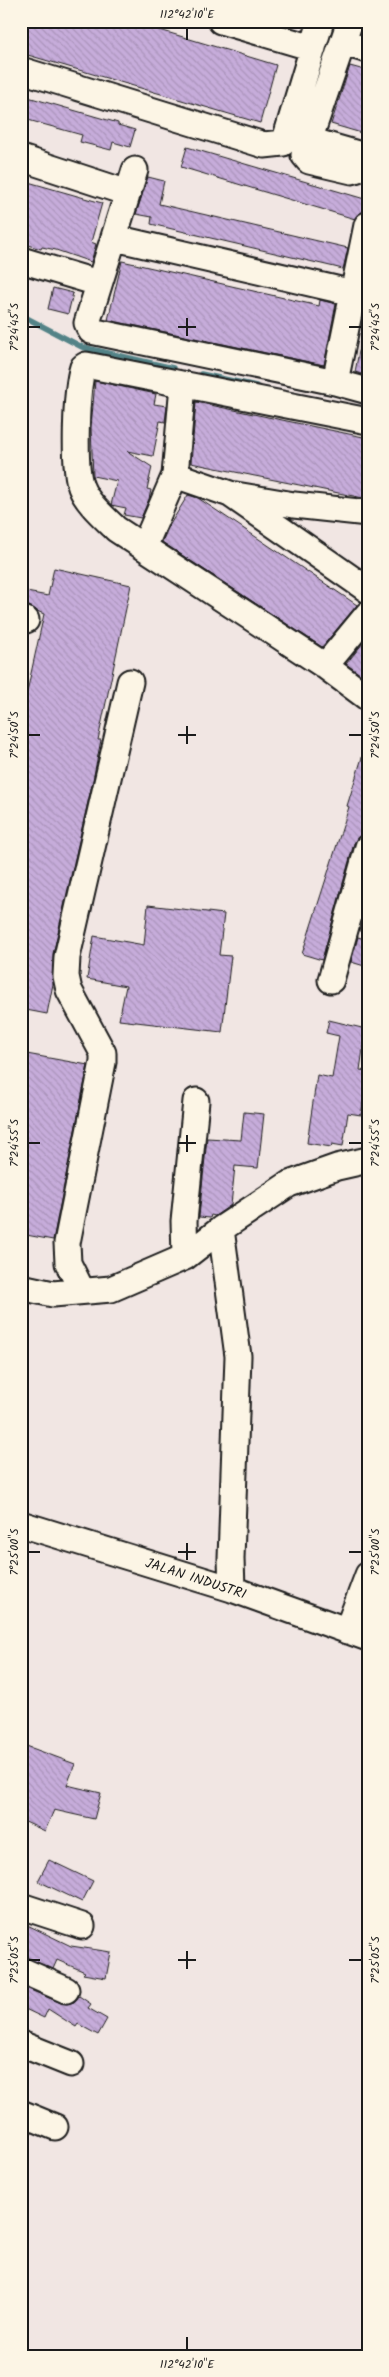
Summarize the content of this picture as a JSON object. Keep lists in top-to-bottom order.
{
  "streets": {
    "street": ["JALAN INDUSTRI"]
  },
  "coordinates": [
    "112°42'10\"E",
    "7°24'45\"S",
    "7°24'50\"S",
    "7°24'55\"S",
    "7°25'00\"S",
    "7°25'05\"S"
  ]
}
